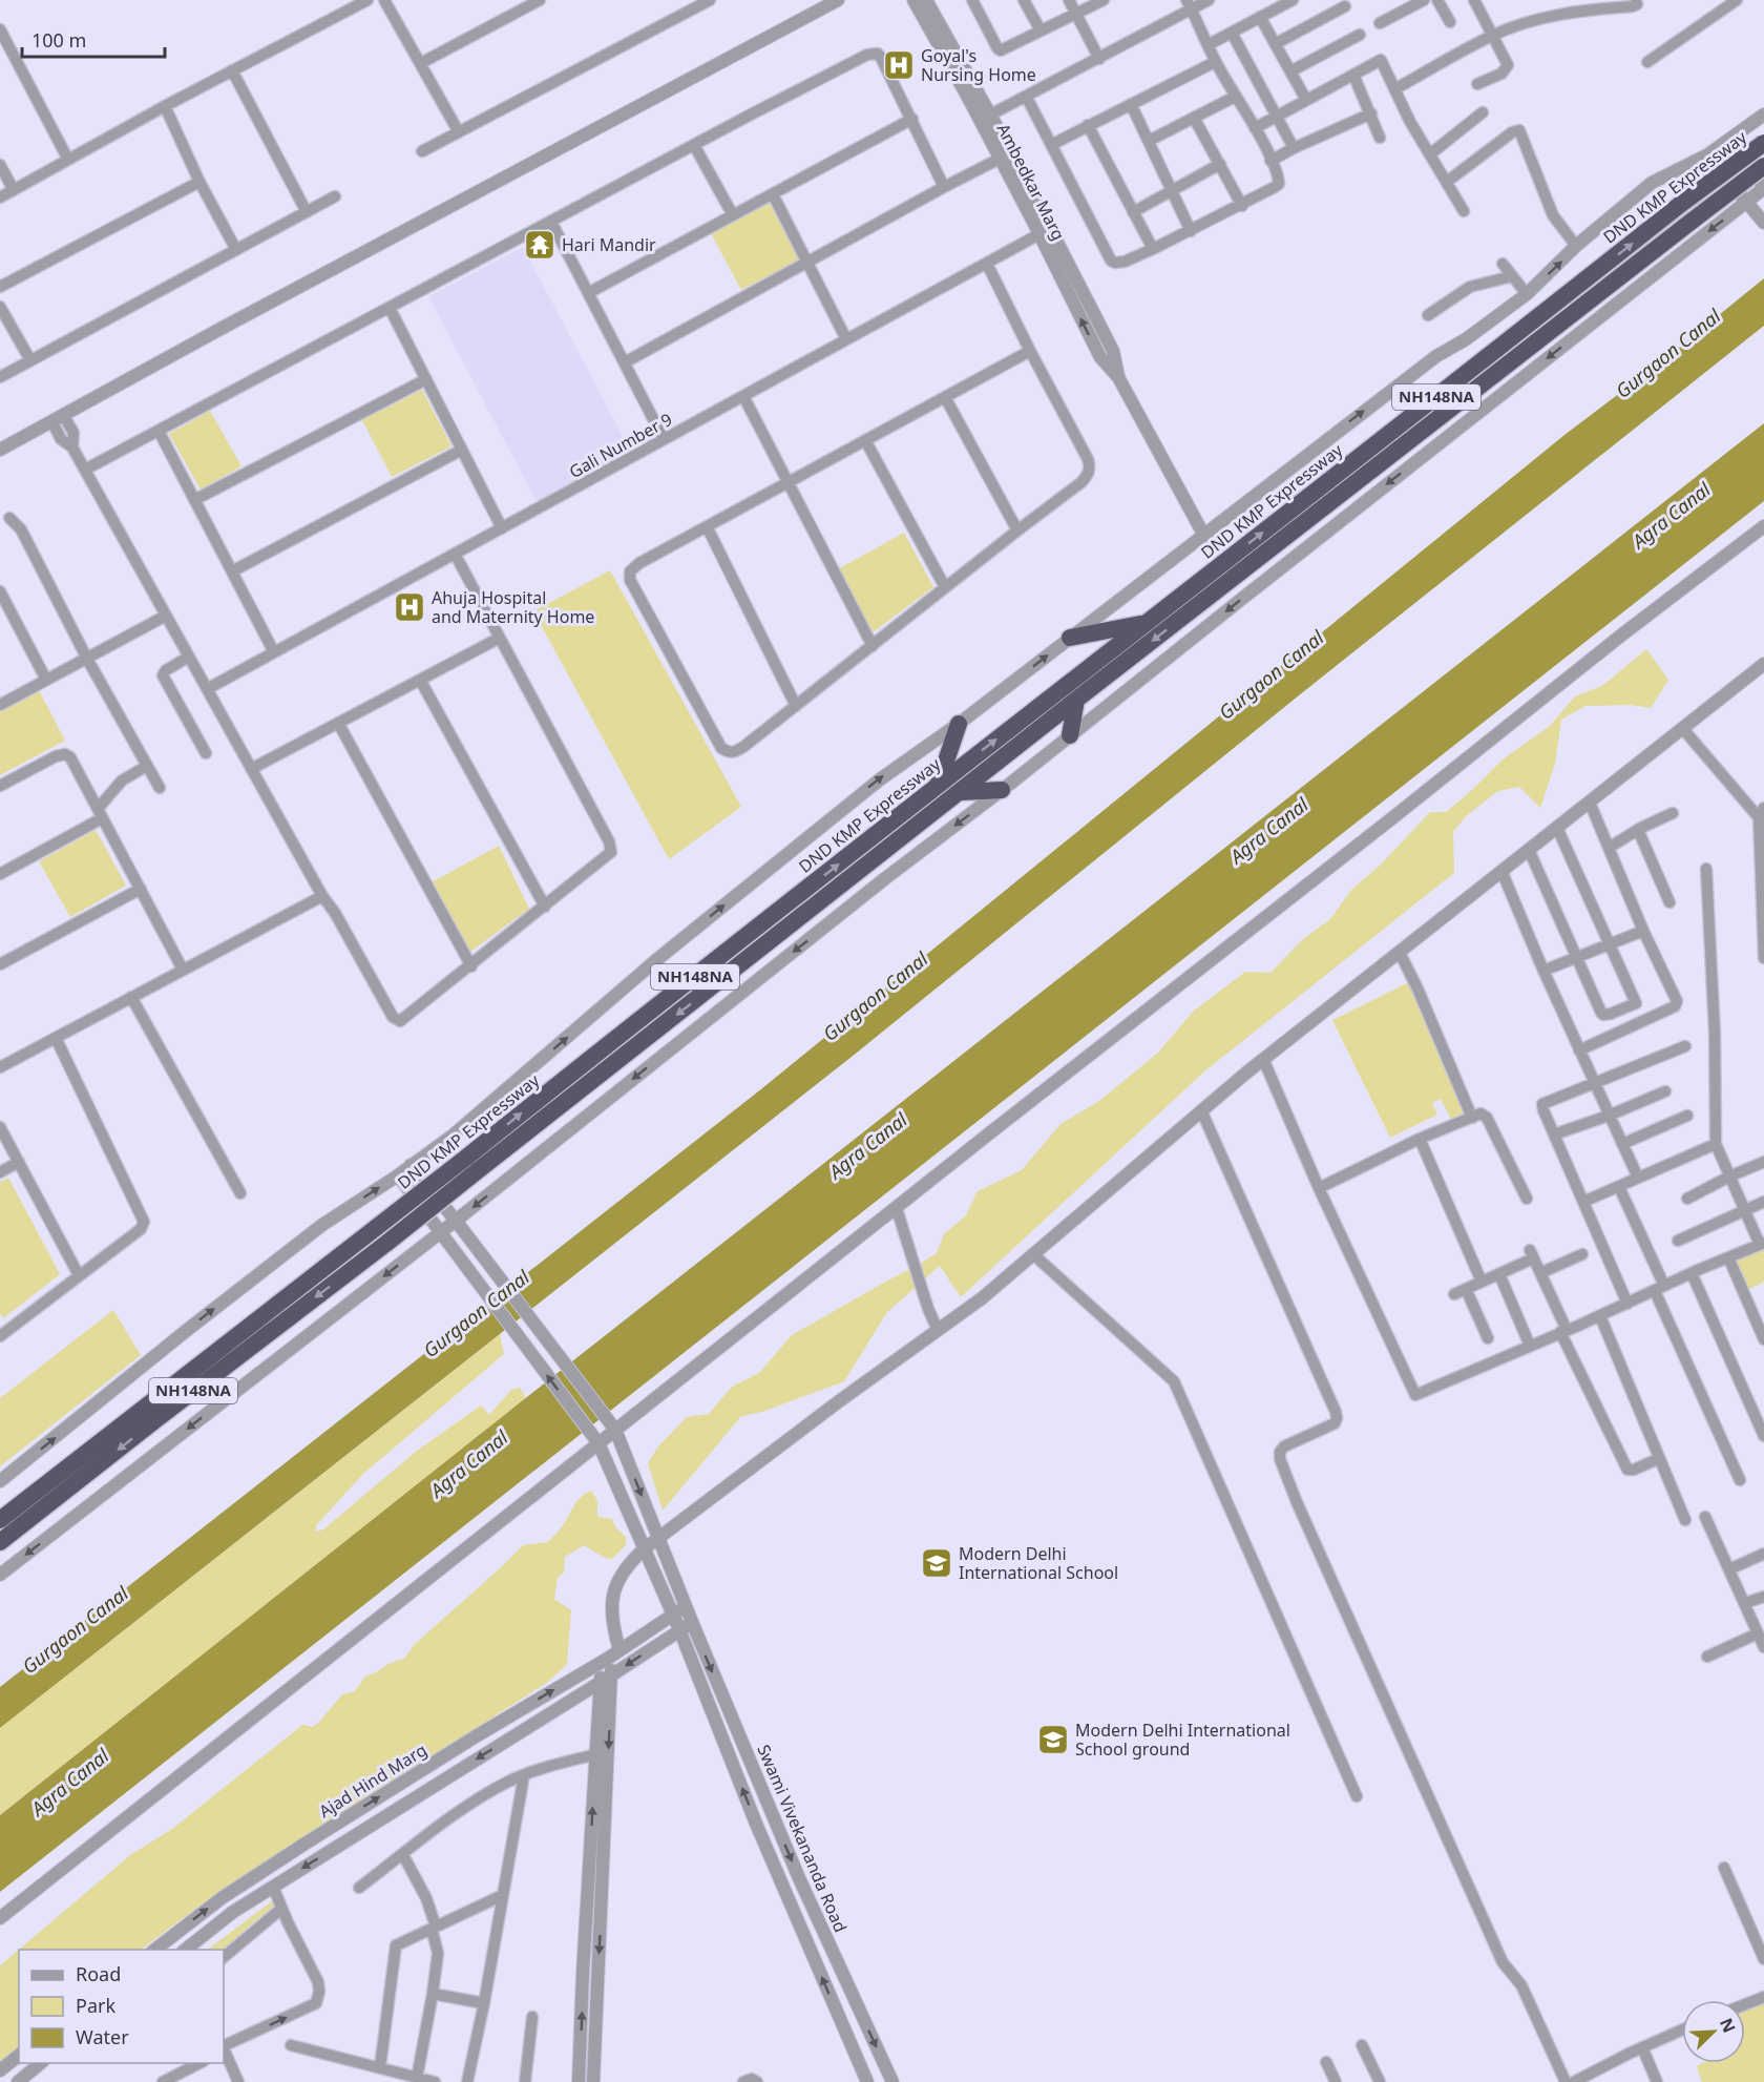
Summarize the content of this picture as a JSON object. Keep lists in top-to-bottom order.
{
  "streets": {
    "highway": ["DND KMP Expressway", "NH148NA"],
    "street": [
      "Ambedkar Marg",
      "Gali Number 9",
      "Ajad Hind Marg",
      "Swami Vivekananda Road"
    ]
  },
  "crossings": [
    ["Ambedkar Marg", "Gali Number 9"],
    ["Ajad Hind Marg", "Swami Vivekananda Road"]
  ],
  "water": ["Gurgaon Canal", "Agra Canal"],
  "places": {
    "hospital": ["Goyal's Nursing Home", "Ahuja Hospital and Maternity Home"],
    "temple": ["Hari Mandir"],
    "school or university": ["Modern Delhi International School", "Modern Delhi International School ground"]
  },
  "legend": ["Road", "Park", "Water"],
  "scale_bar": "100 m",
  "north": "top right"
}
